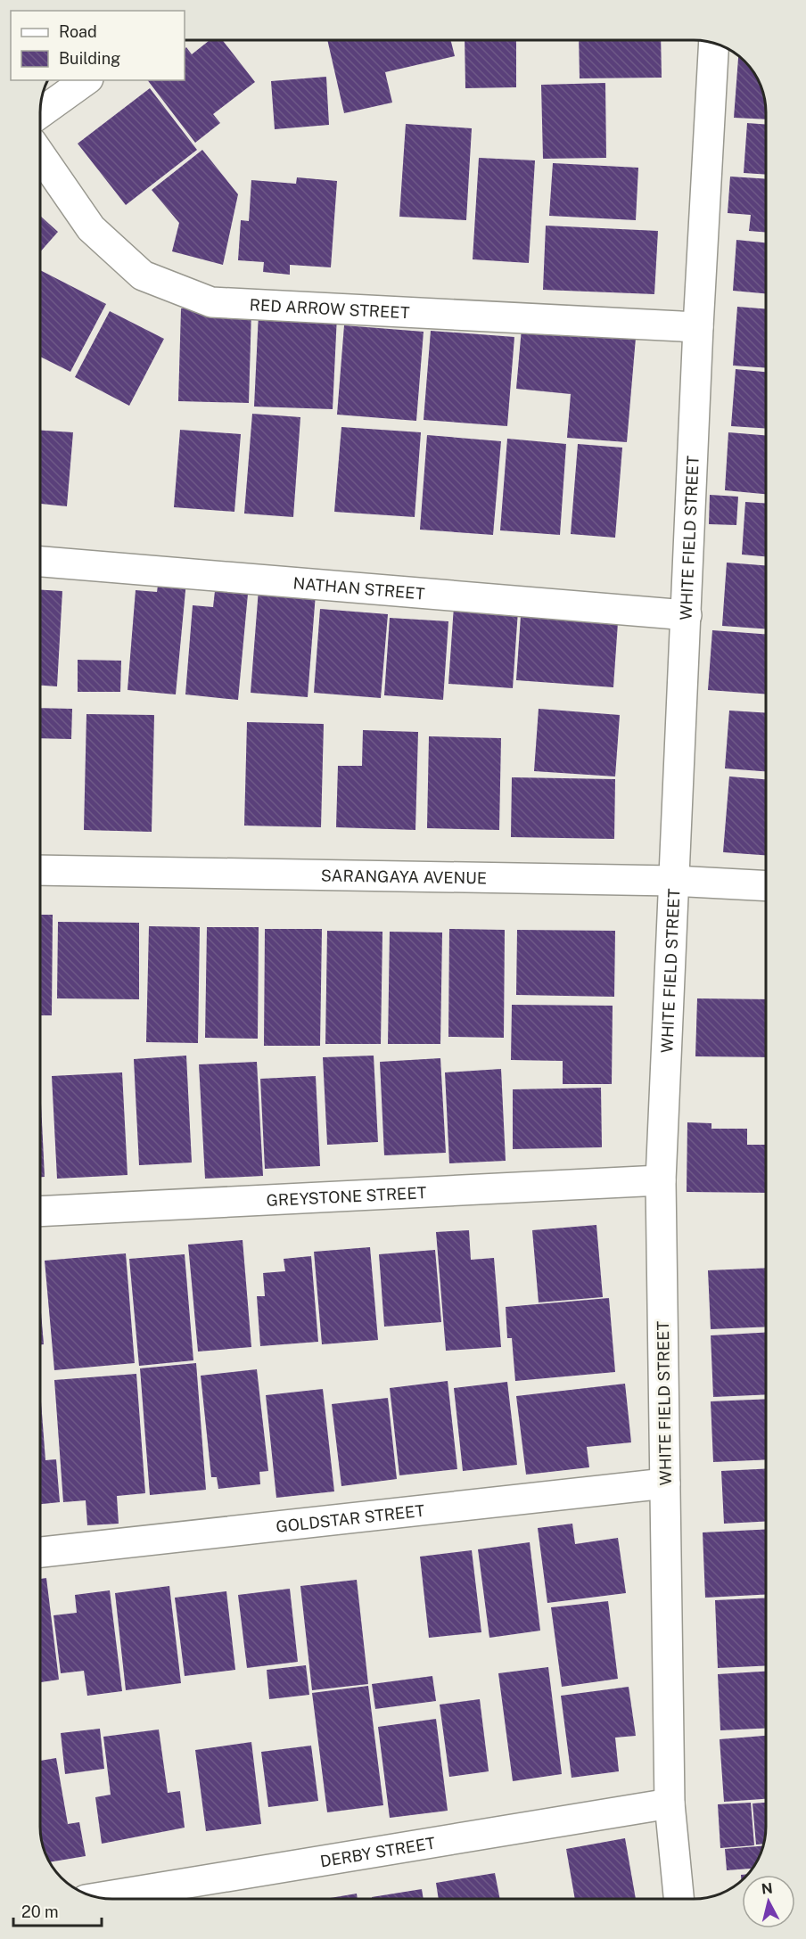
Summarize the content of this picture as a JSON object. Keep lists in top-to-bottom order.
{
  "streets": {
    "street": [
      "RED ARROW STREET",
      "WHITE FIELD STREET",
      "NATHAN STREET",
      "SARANGAYA AVENUE",
      "GREYSTONE STREET",
      "GOLDSTAR STREET",
      "DERBY STREET"
    ]
  },
  "crossings": [
    ["RED ARROW STREET", "WHITE FIELD STREET"],
    ["WHITE FIELD STREET", "NATHAN STREET"],
    ["WHITE FIELD STREET", "SARANGAYA AVENUE"],
    ["WHITE FIELD STREET", "GREYSTONE STREET"],
    ["WHITE FIELD STREET", "GOLDSTAR STREET"],
    ["WHITE FIELD STREET", "DERBY STREET"]
  ],
  "legend": ["Road", "Building"],
  "scale_bar": "20 m",
  "north": "top"
}
